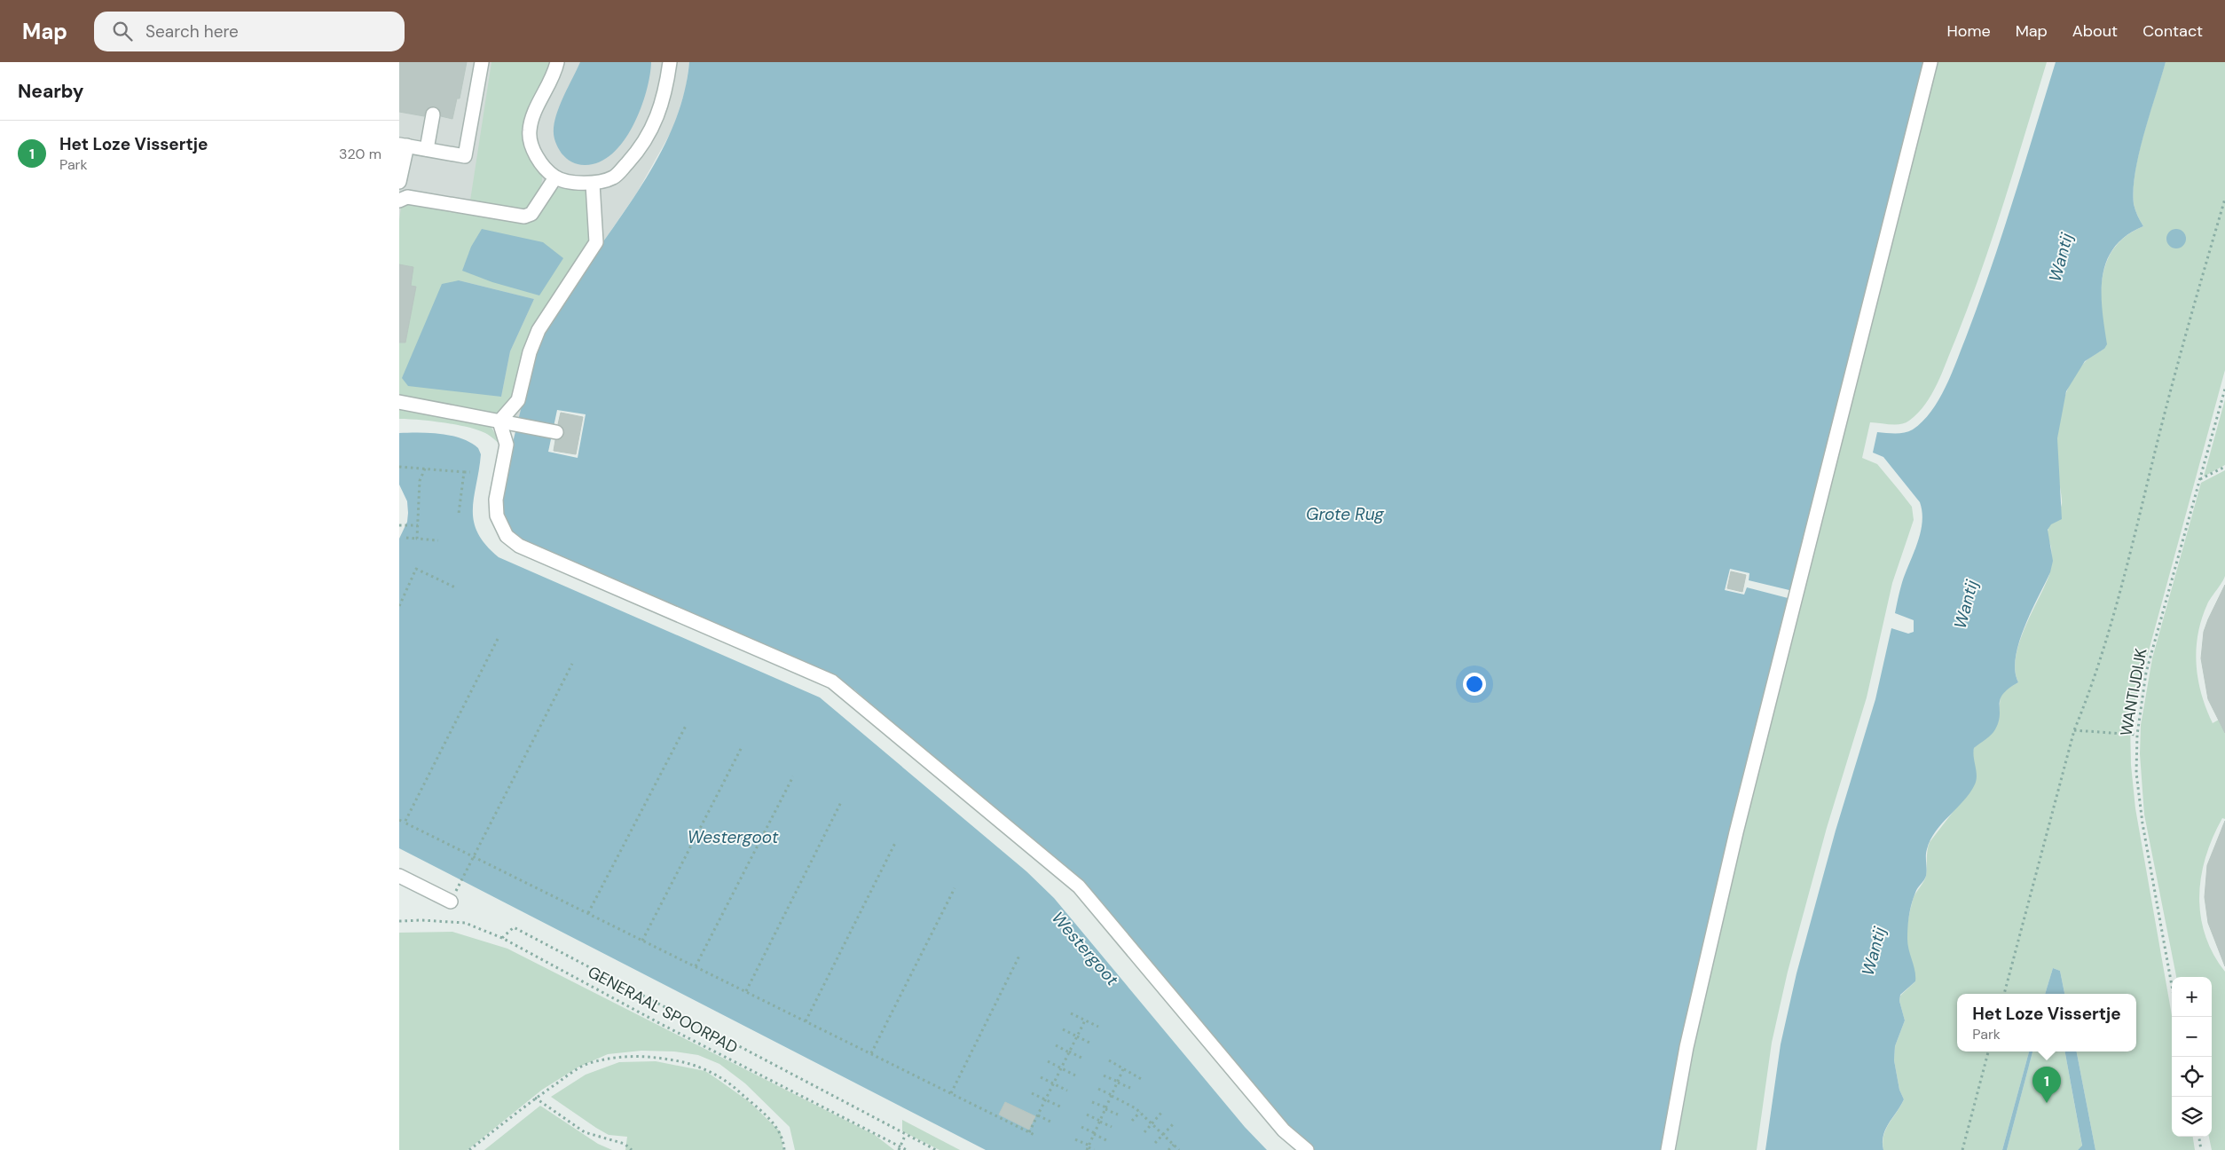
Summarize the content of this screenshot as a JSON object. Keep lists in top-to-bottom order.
{
  "streets": {
    "path": ["WANTIJDIJK", "GENERAAL SPOORPAD"]
  },
  "water": ["Wantij", "Grote Rug", "Westergoot"],
  "page": {
    "header": "Map",
    "search": "Search here",
    "nav": [
      "Home",
      "Map",
      "About",
      "Contact"
    ],
    "heading": "Nearby",
    "list": [
      {
        "mark": "1",
        "name": "Het Loze Vissertje",
        "note": "Park",
        "value": "320 m"
      }
    ],
    "map_buttons": ["+", "−"],
    "popup": ["Het Loze Vissertje", "Park"],
    "pins": "1"
  }
}
